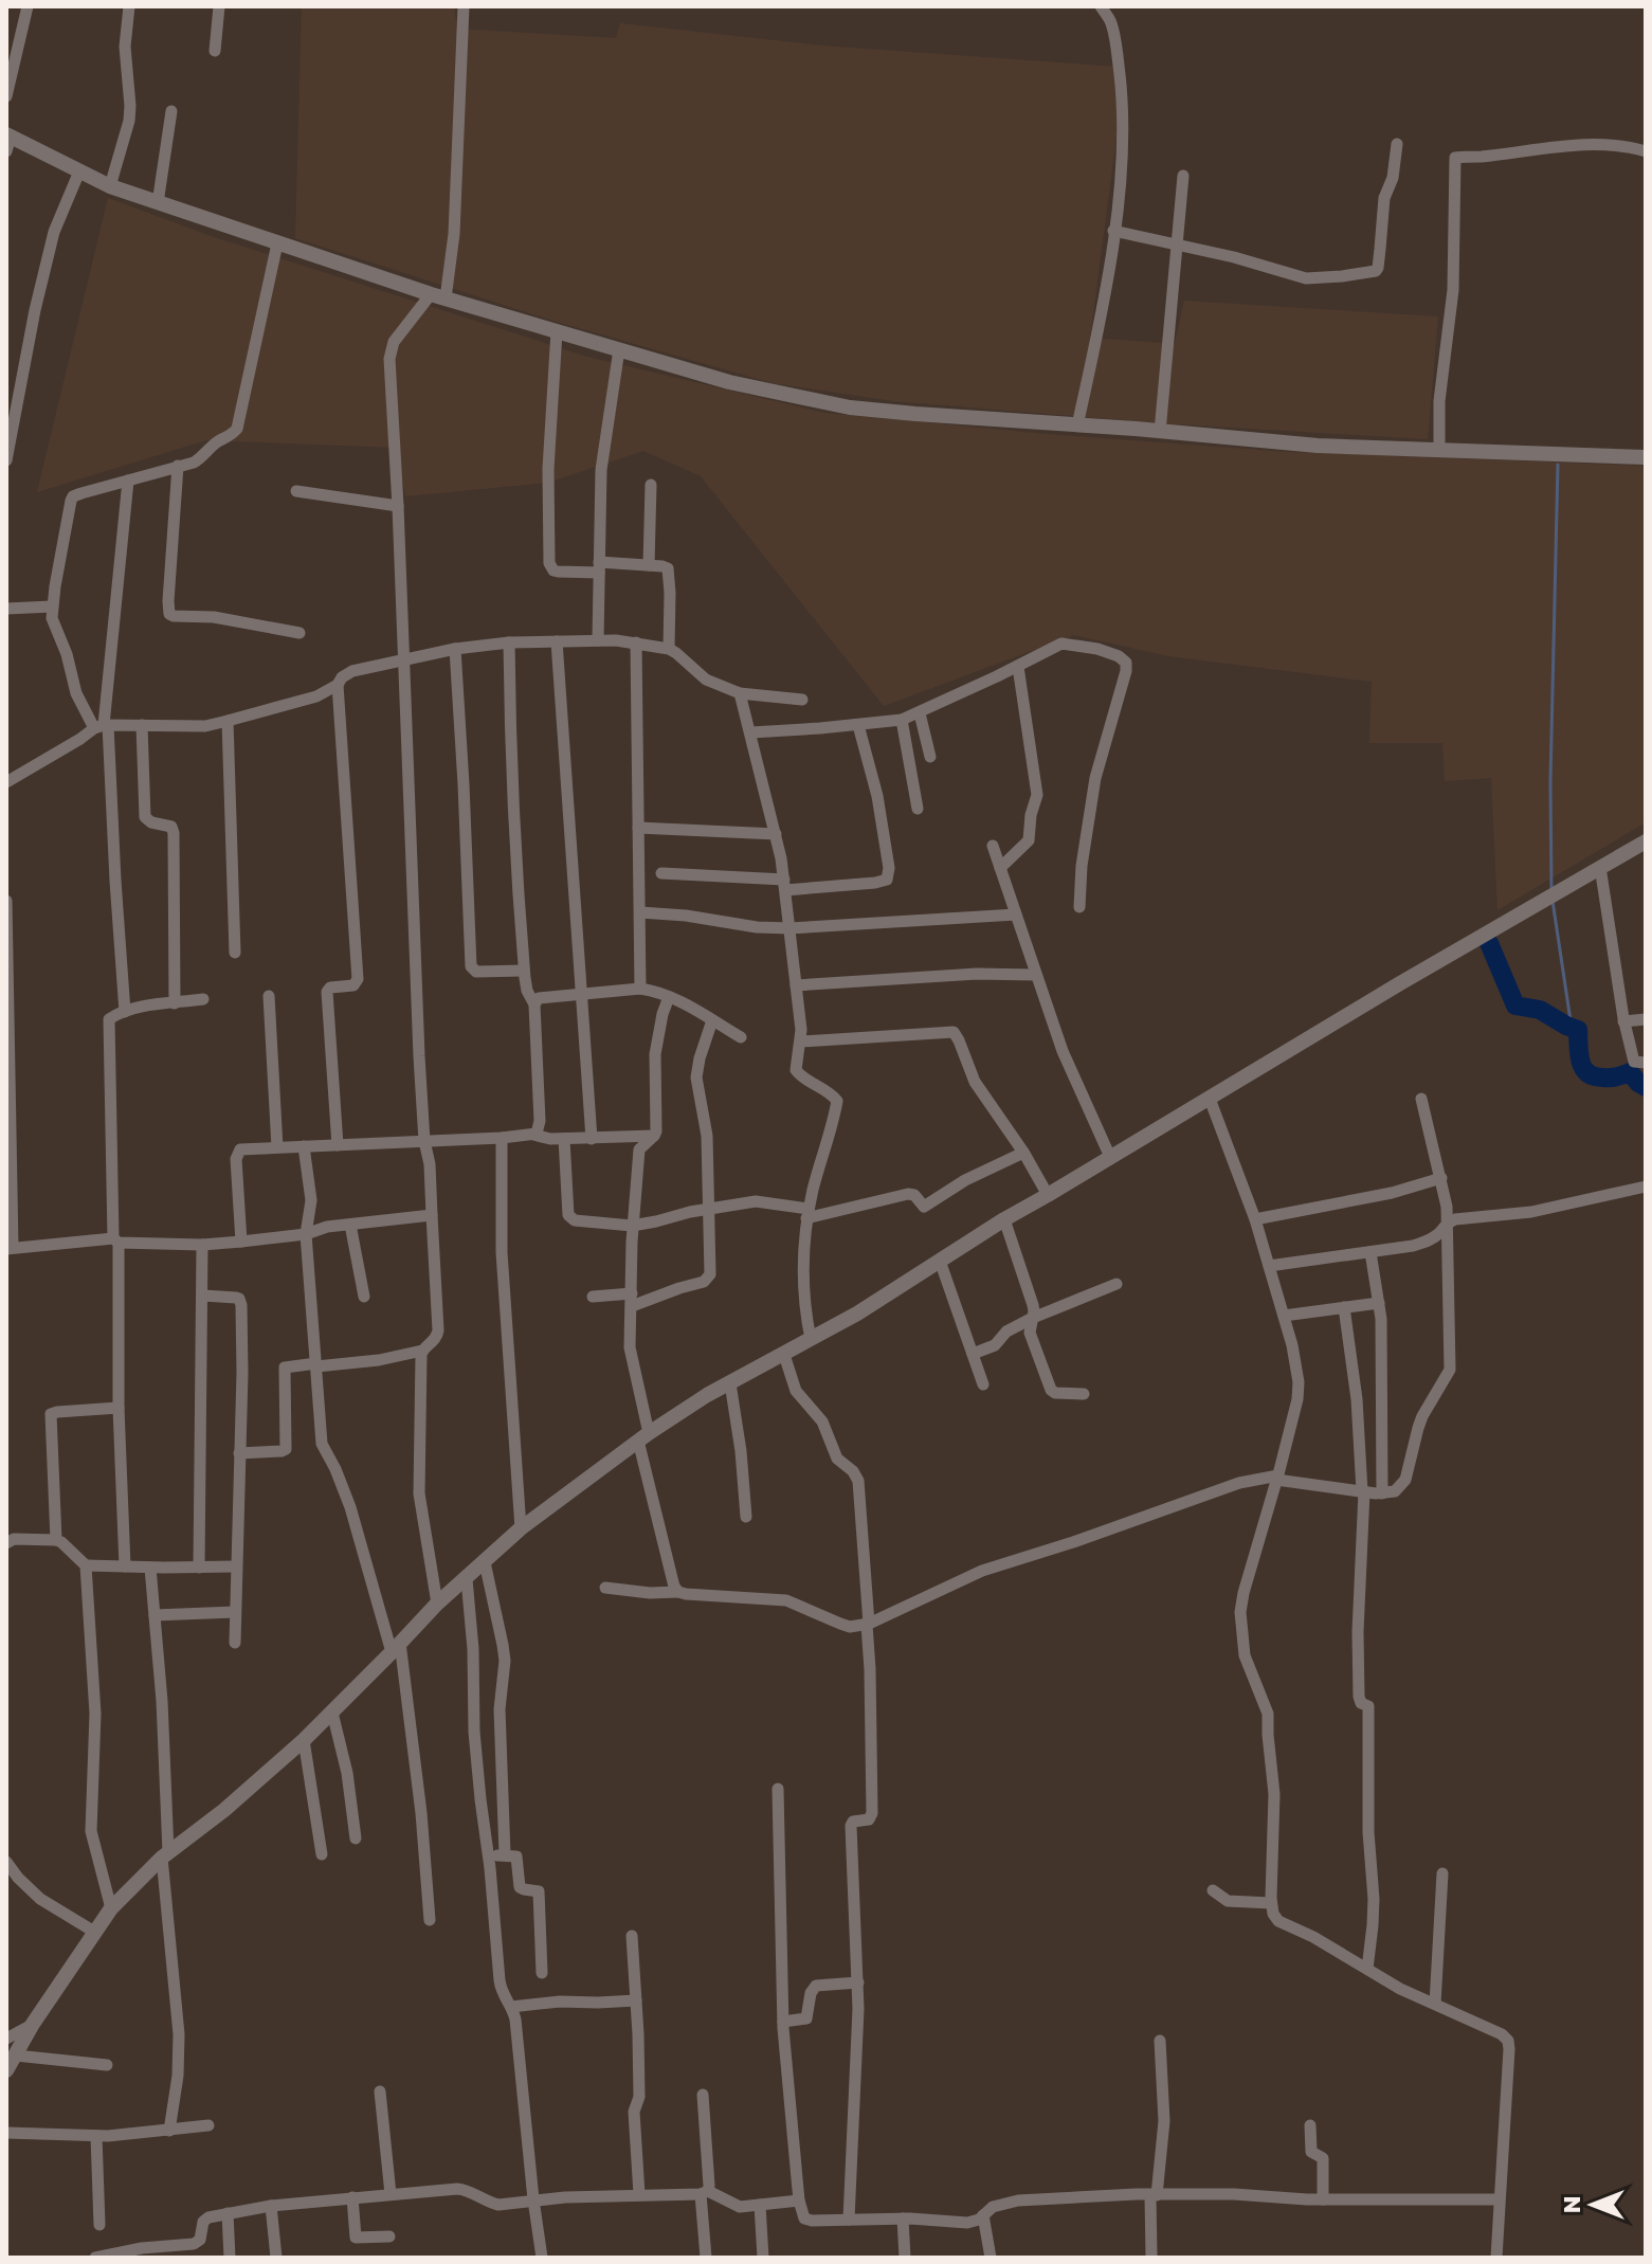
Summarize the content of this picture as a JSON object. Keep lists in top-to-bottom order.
{
  "north": "left"
}
